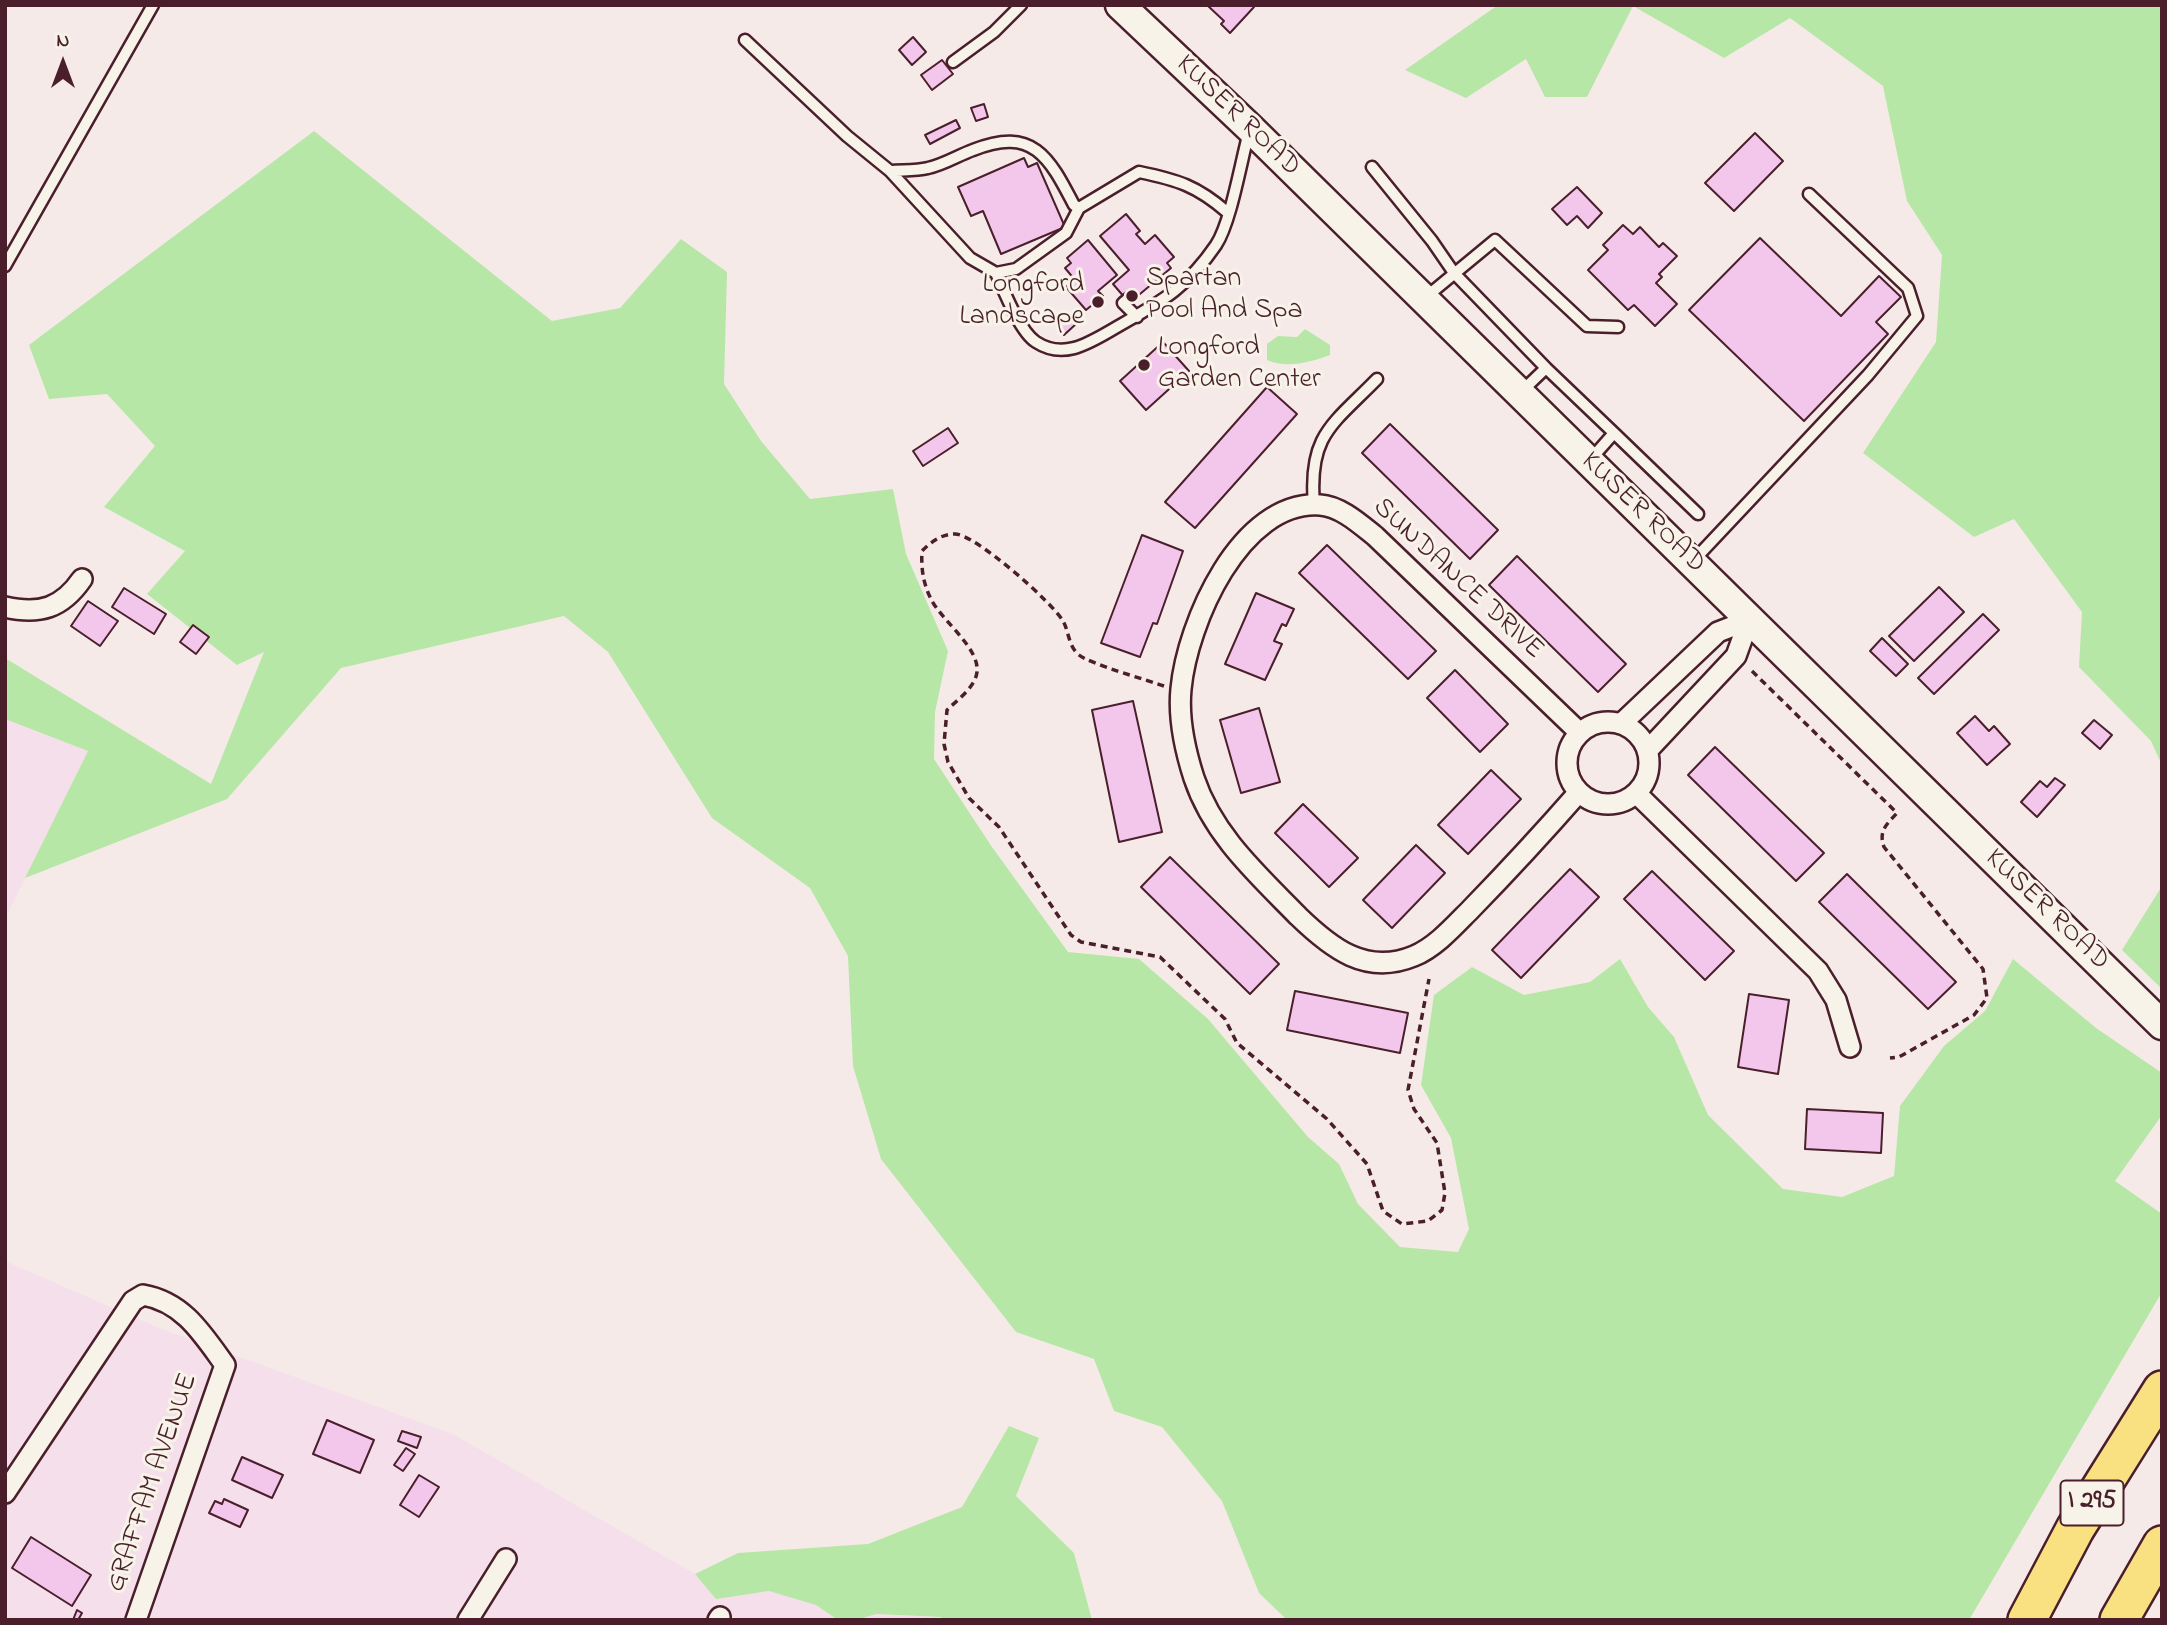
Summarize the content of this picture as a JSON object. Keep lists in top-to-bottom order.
{
  "streets": {
    "highway": ["I 295"],
    "street": ["KUSER ROAD", "SUNDANCE DRIVE", "GRAFFAM AVENUE"]
  },
  "places": ["Spartan Pool And Spa", "Longford Landscape", "Longford Garden Center"],
  "north": "top"
}
